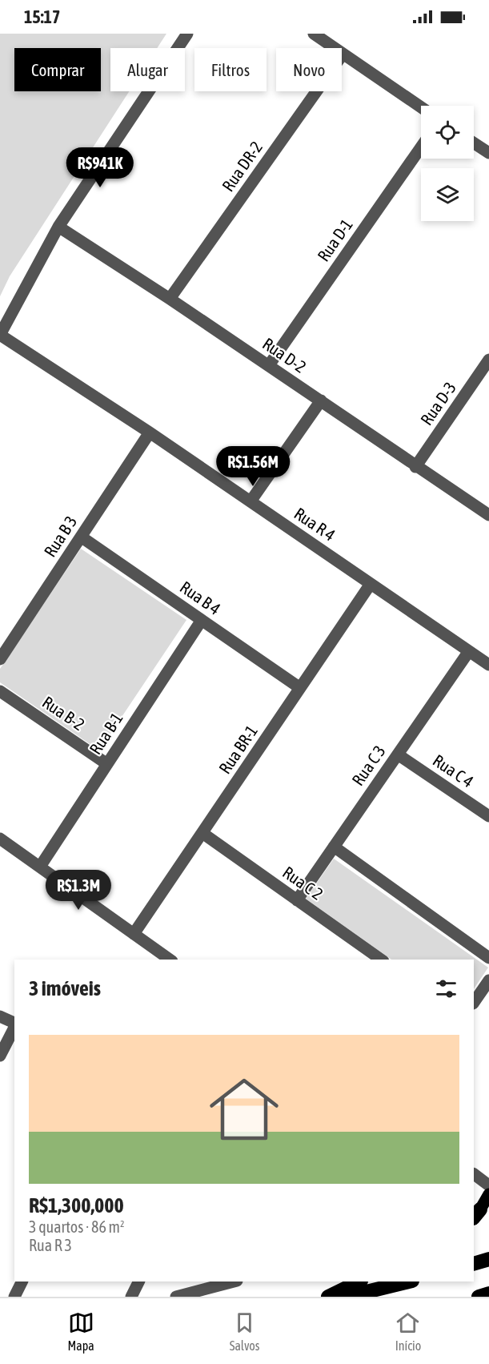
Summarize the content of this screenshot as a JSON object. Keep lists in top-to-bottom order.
{
  "streets": {
    "street": [
      "Rua DR-2",
      "Rua D-1",
      "Rua D-2",
      "Rua D-3",
      "Rua R 4",
      "Rua B 3",
      "Rua B 4",
      "Rua B-2",
      "Rua B-1",
      "Rua BR-1",
      "Rua C 3",
      "Rua C 4",
      "Rua C 2"
    ]
  },
  "crossings": [
    ["Rua DR-2", "Rua D-2"],
    ["Rua D-1", "Rua D-2"],
    ["Rua D-2", "Rua D-3"],
    ["Rua R 4", "Rua B 3"],
    ["Rua R 4", "Rua BR-1"],
    ["Rua R 4", "Rua C 3"],
    ["Rua B 3", "Rua B 4"],
    ["Rua B 4", "Rua B-1"],
    ["Rua B 4", "Rua BR-1"],
    ["Rua B-2", "Rua B-1"],
    ["Rua BR-1", "Rua C 2"],
    ["Rua C 3", "Rua C 4"],
    ["Rua C 3", "Rua C 2"]
  ],
  "page": {
    "status": "15:17",
    "chip": [
      "Comprar",
      "Alugar",
      "Filtros",
      "Novo"
    ],
    "price": ["R$941K", "R$1.56M", "R$1.3M"],
    "heading": "3 imóveis",
    "list": [
      {
        "name": "R$1,300,000",
        "note": "3 quartos · 86 m² · Rua R 3"
      }
    ],
    "tabs": ["Mapa", "Salvos", "Início"]
  }
}
